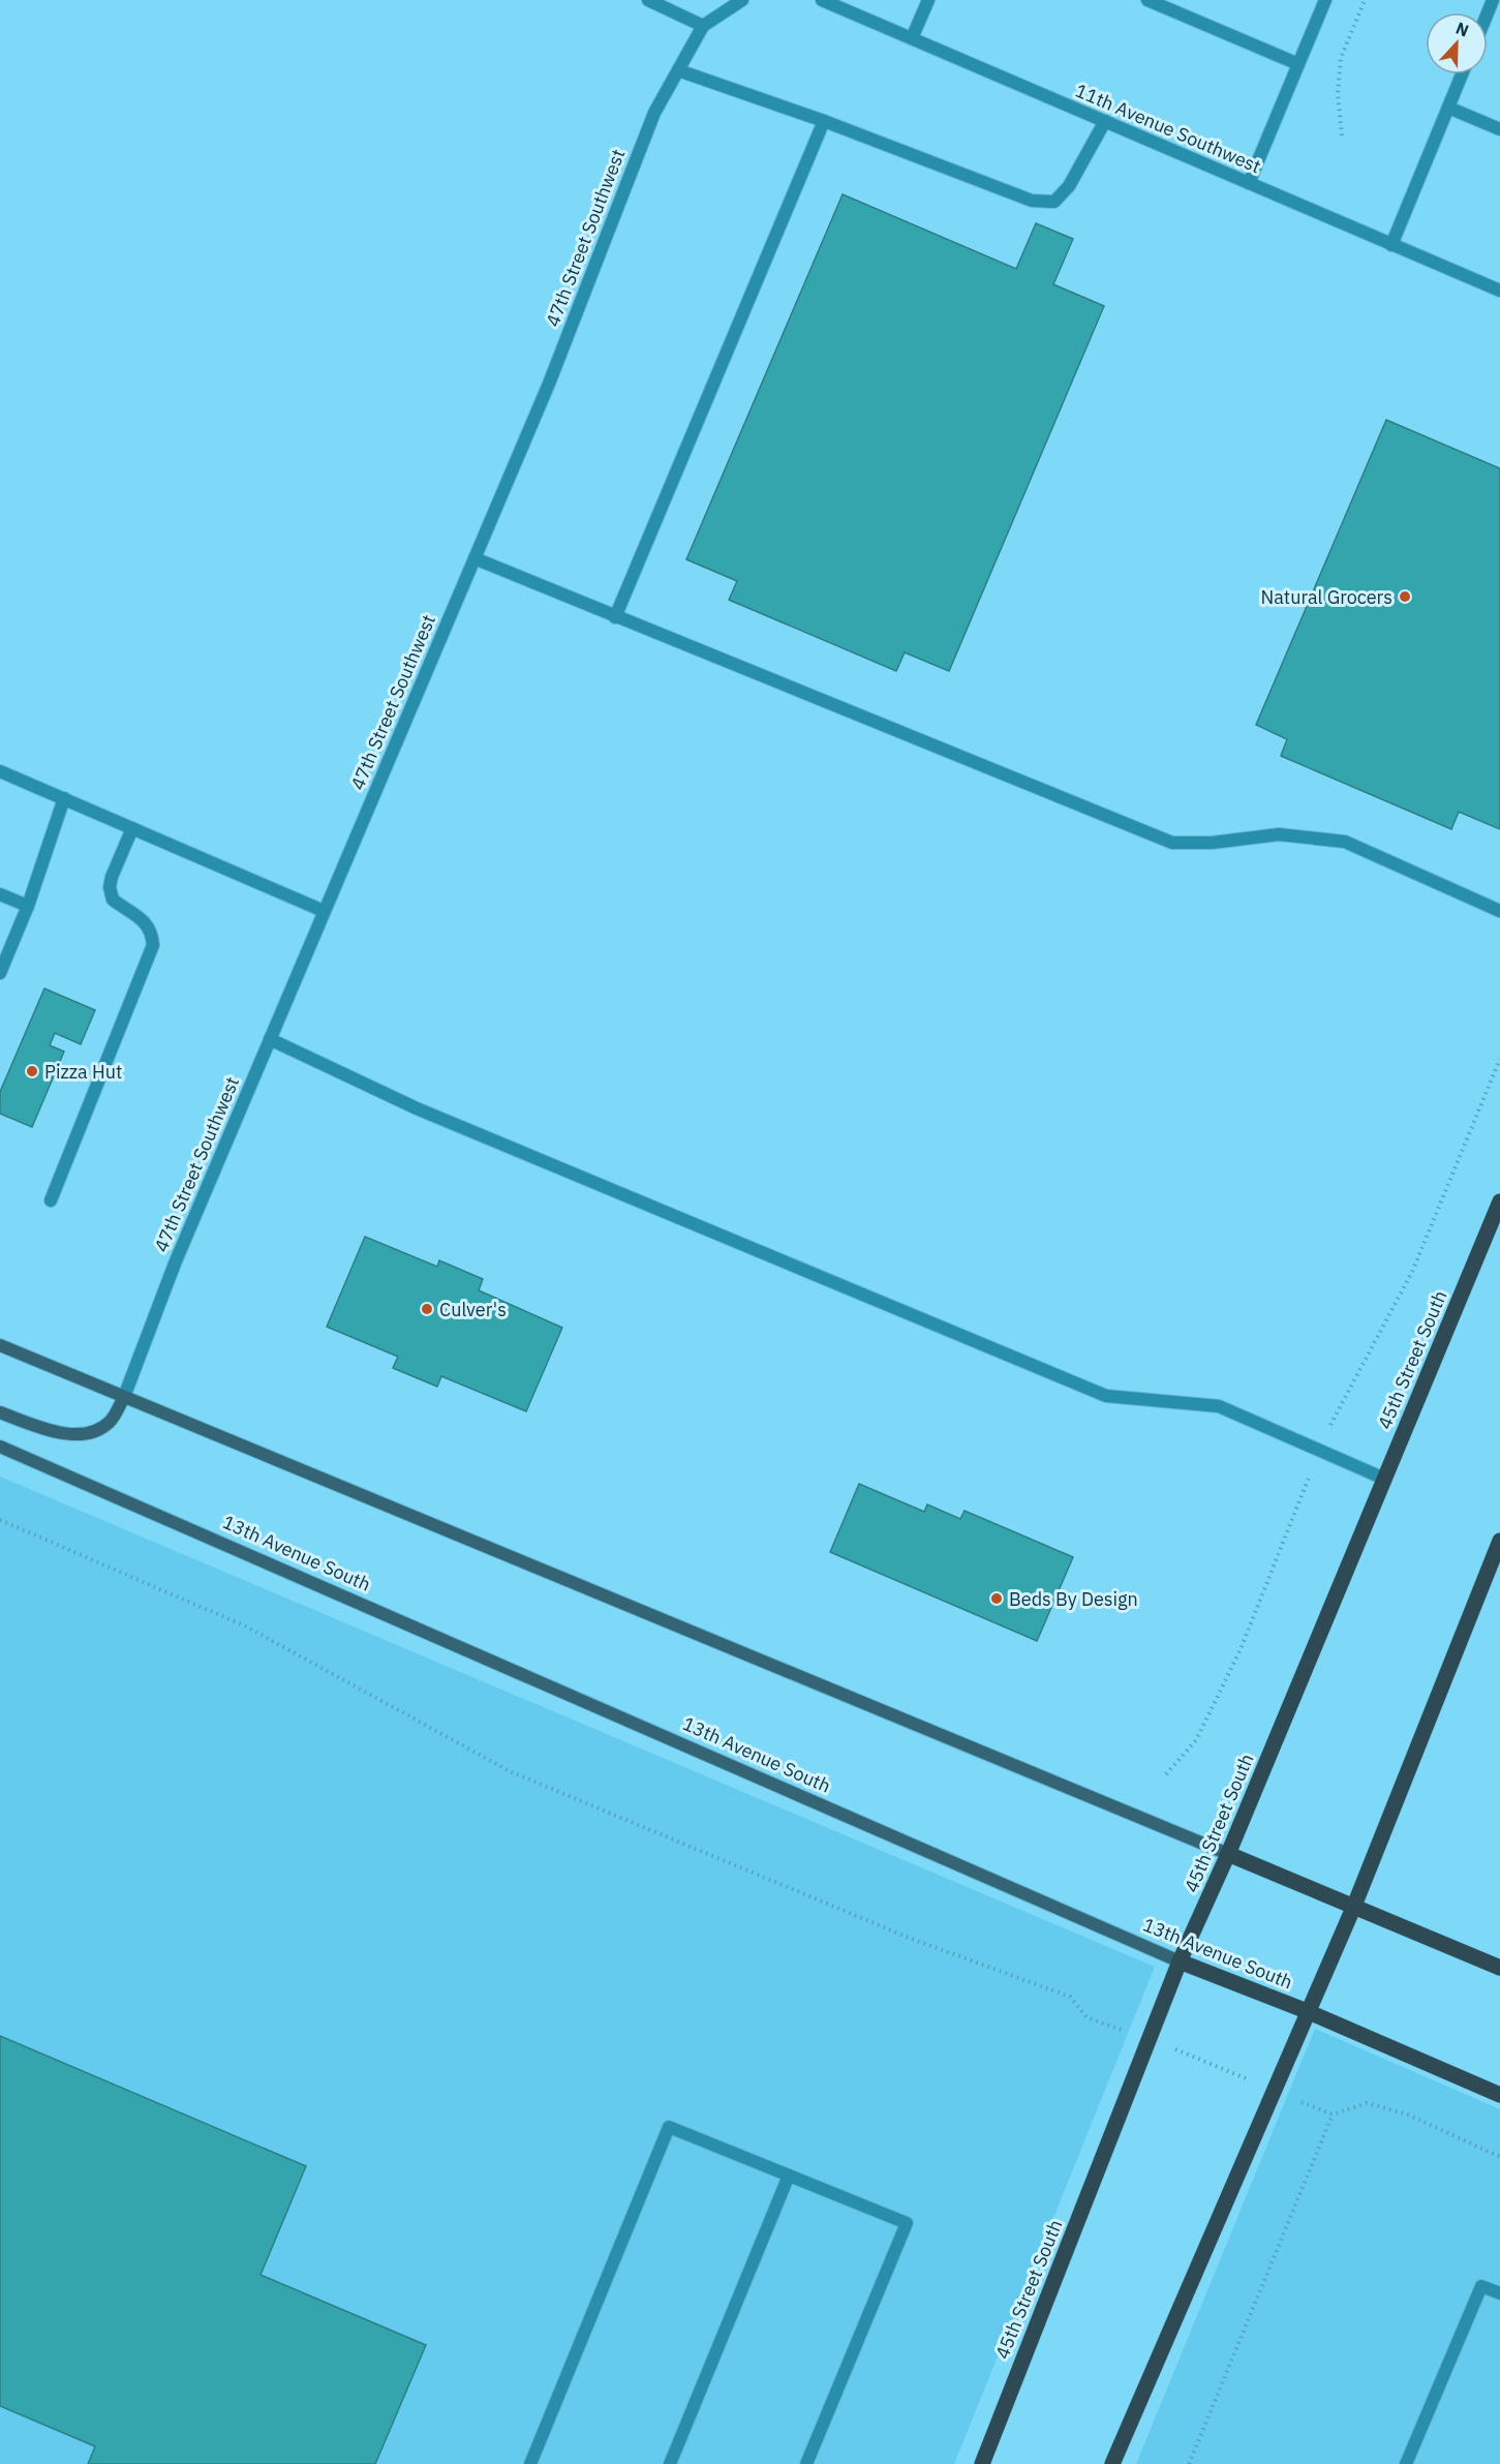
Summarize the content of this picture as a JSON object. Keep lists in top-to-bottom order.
{
  "streets": {
    "main road": ["45th Street South", "13th Avenue South"],
    "street": ["11th Avenue Southwest", "47th Street Southwest"]
  },
  "crossings": [
    ["45th Street South", "13th Avenue South"]
  ],
  "places": [
    "Natural Grocers",
    "Pizza Hut",
    "Culver's",
    "Beds By Design"
  ],
  "north": "top"
}
